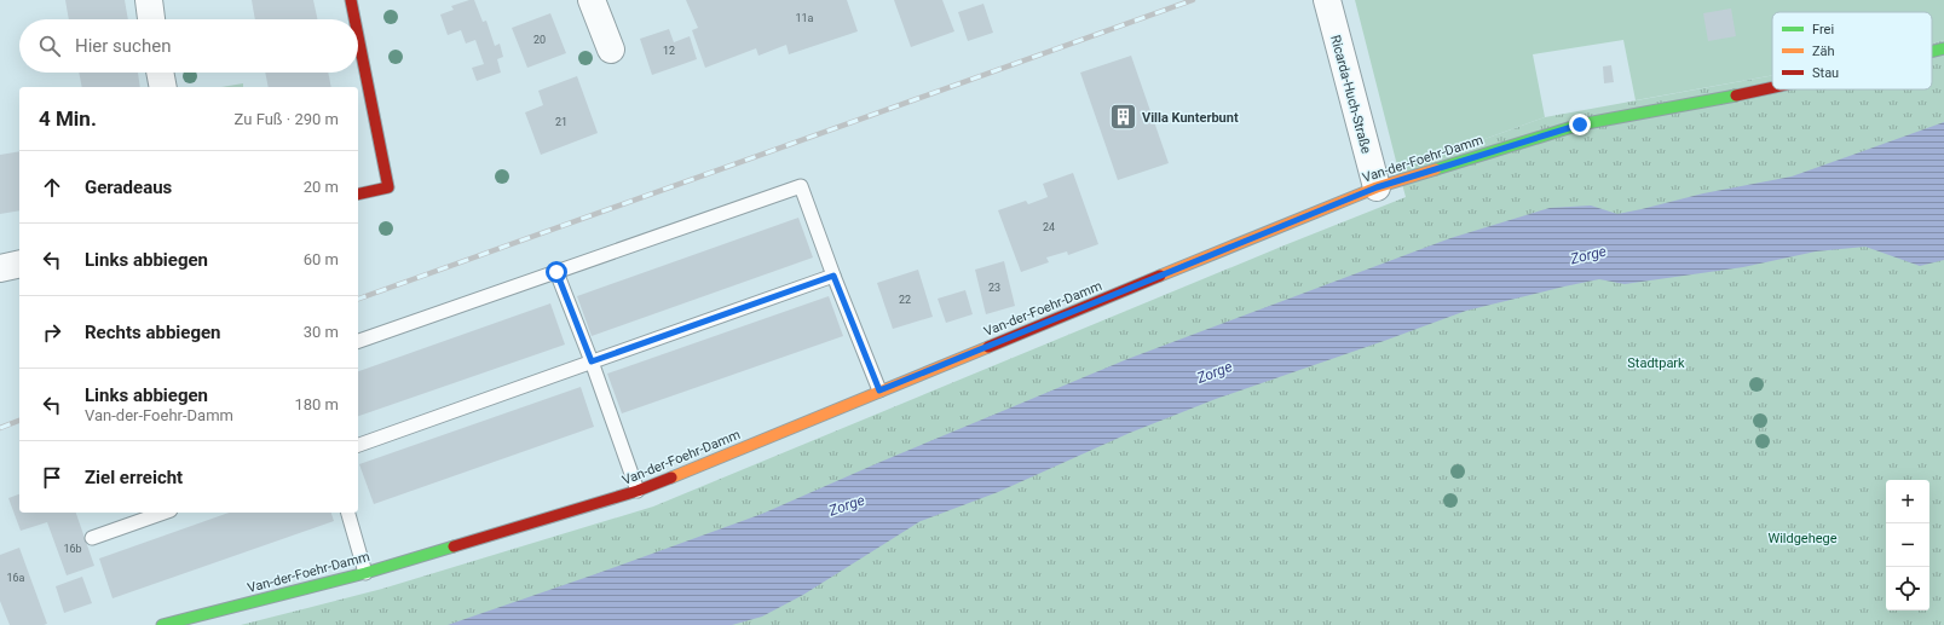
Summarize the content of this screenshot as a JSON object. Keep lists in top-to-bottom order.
{
  "streets": {
    "street": ["Ricarda-Huch-Straße", "Van-der-Foehr-Damm"]
  },
  "crossings": [
    ["Ricarda-Huch-Straße", "Van-der-Foehr-Damm"]
  ],
  "water": ["Zorge"],
  "parks": ["Stadtpark", "Wildgehege"],
  "places": {
    "building": ["Villa Kunterbunt"]
  },
  "house_numbers": [
    "11a",
    "20",
    "12",
    "21",
    "24",
    "23",
    "22",
    "16b",
    "16a"
  ],
  "legend": ["Frei", "Zäh", "Stau"],
  "page": {
    "search": "Hier suchen",
    "heading": ["4 Min.", "Zu Fuß · 290 m"],
    "list": [
      ["Geradeaus", "20 m"],
      ["Links abbiegen", "60 m"],
      ["Rechts abbiegen", "30 m"],
      ["Links abbiegen", "Van-der-Foehr-Damm", "180 m"],
      "Ziel erreicht"
    ],
    "map_buttons": ["+", "−"]
  }
}
